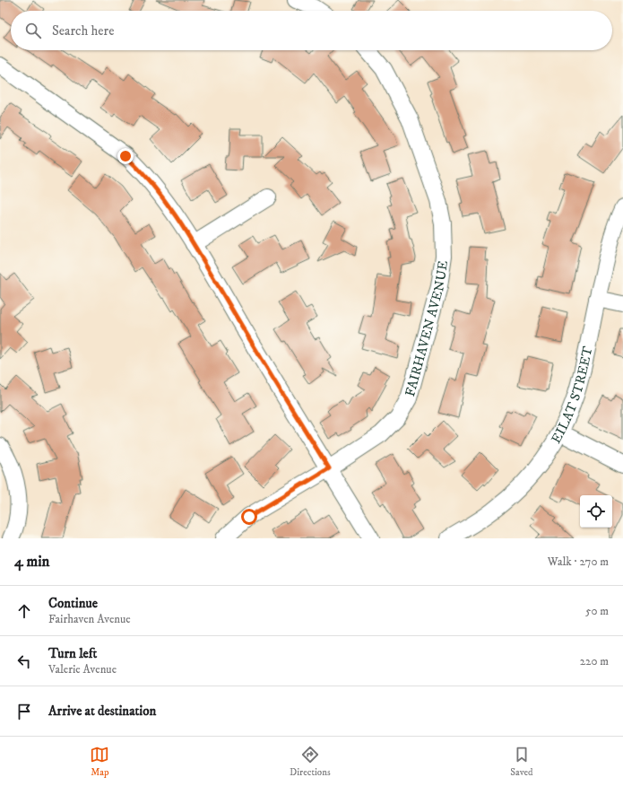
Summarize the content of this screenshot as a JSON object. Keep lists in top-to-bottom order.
{
  "streets": {
    "street": ["FAIRHAVEN AVENUE", "EILAT STREET"]
  },
  "page": {
    "search": "Search here",
    "heading": ["4 min", "Walk · 270 m"],
    "list": [
      ["Continue", "Fairhaven Avenue", "50 m"],
      ["Turn left", "Valerie Avenue", "220 m"],
      "Arrive at destination"
    ],
    "nav": ["Map", "Directions", "Saved"]
  }
}
